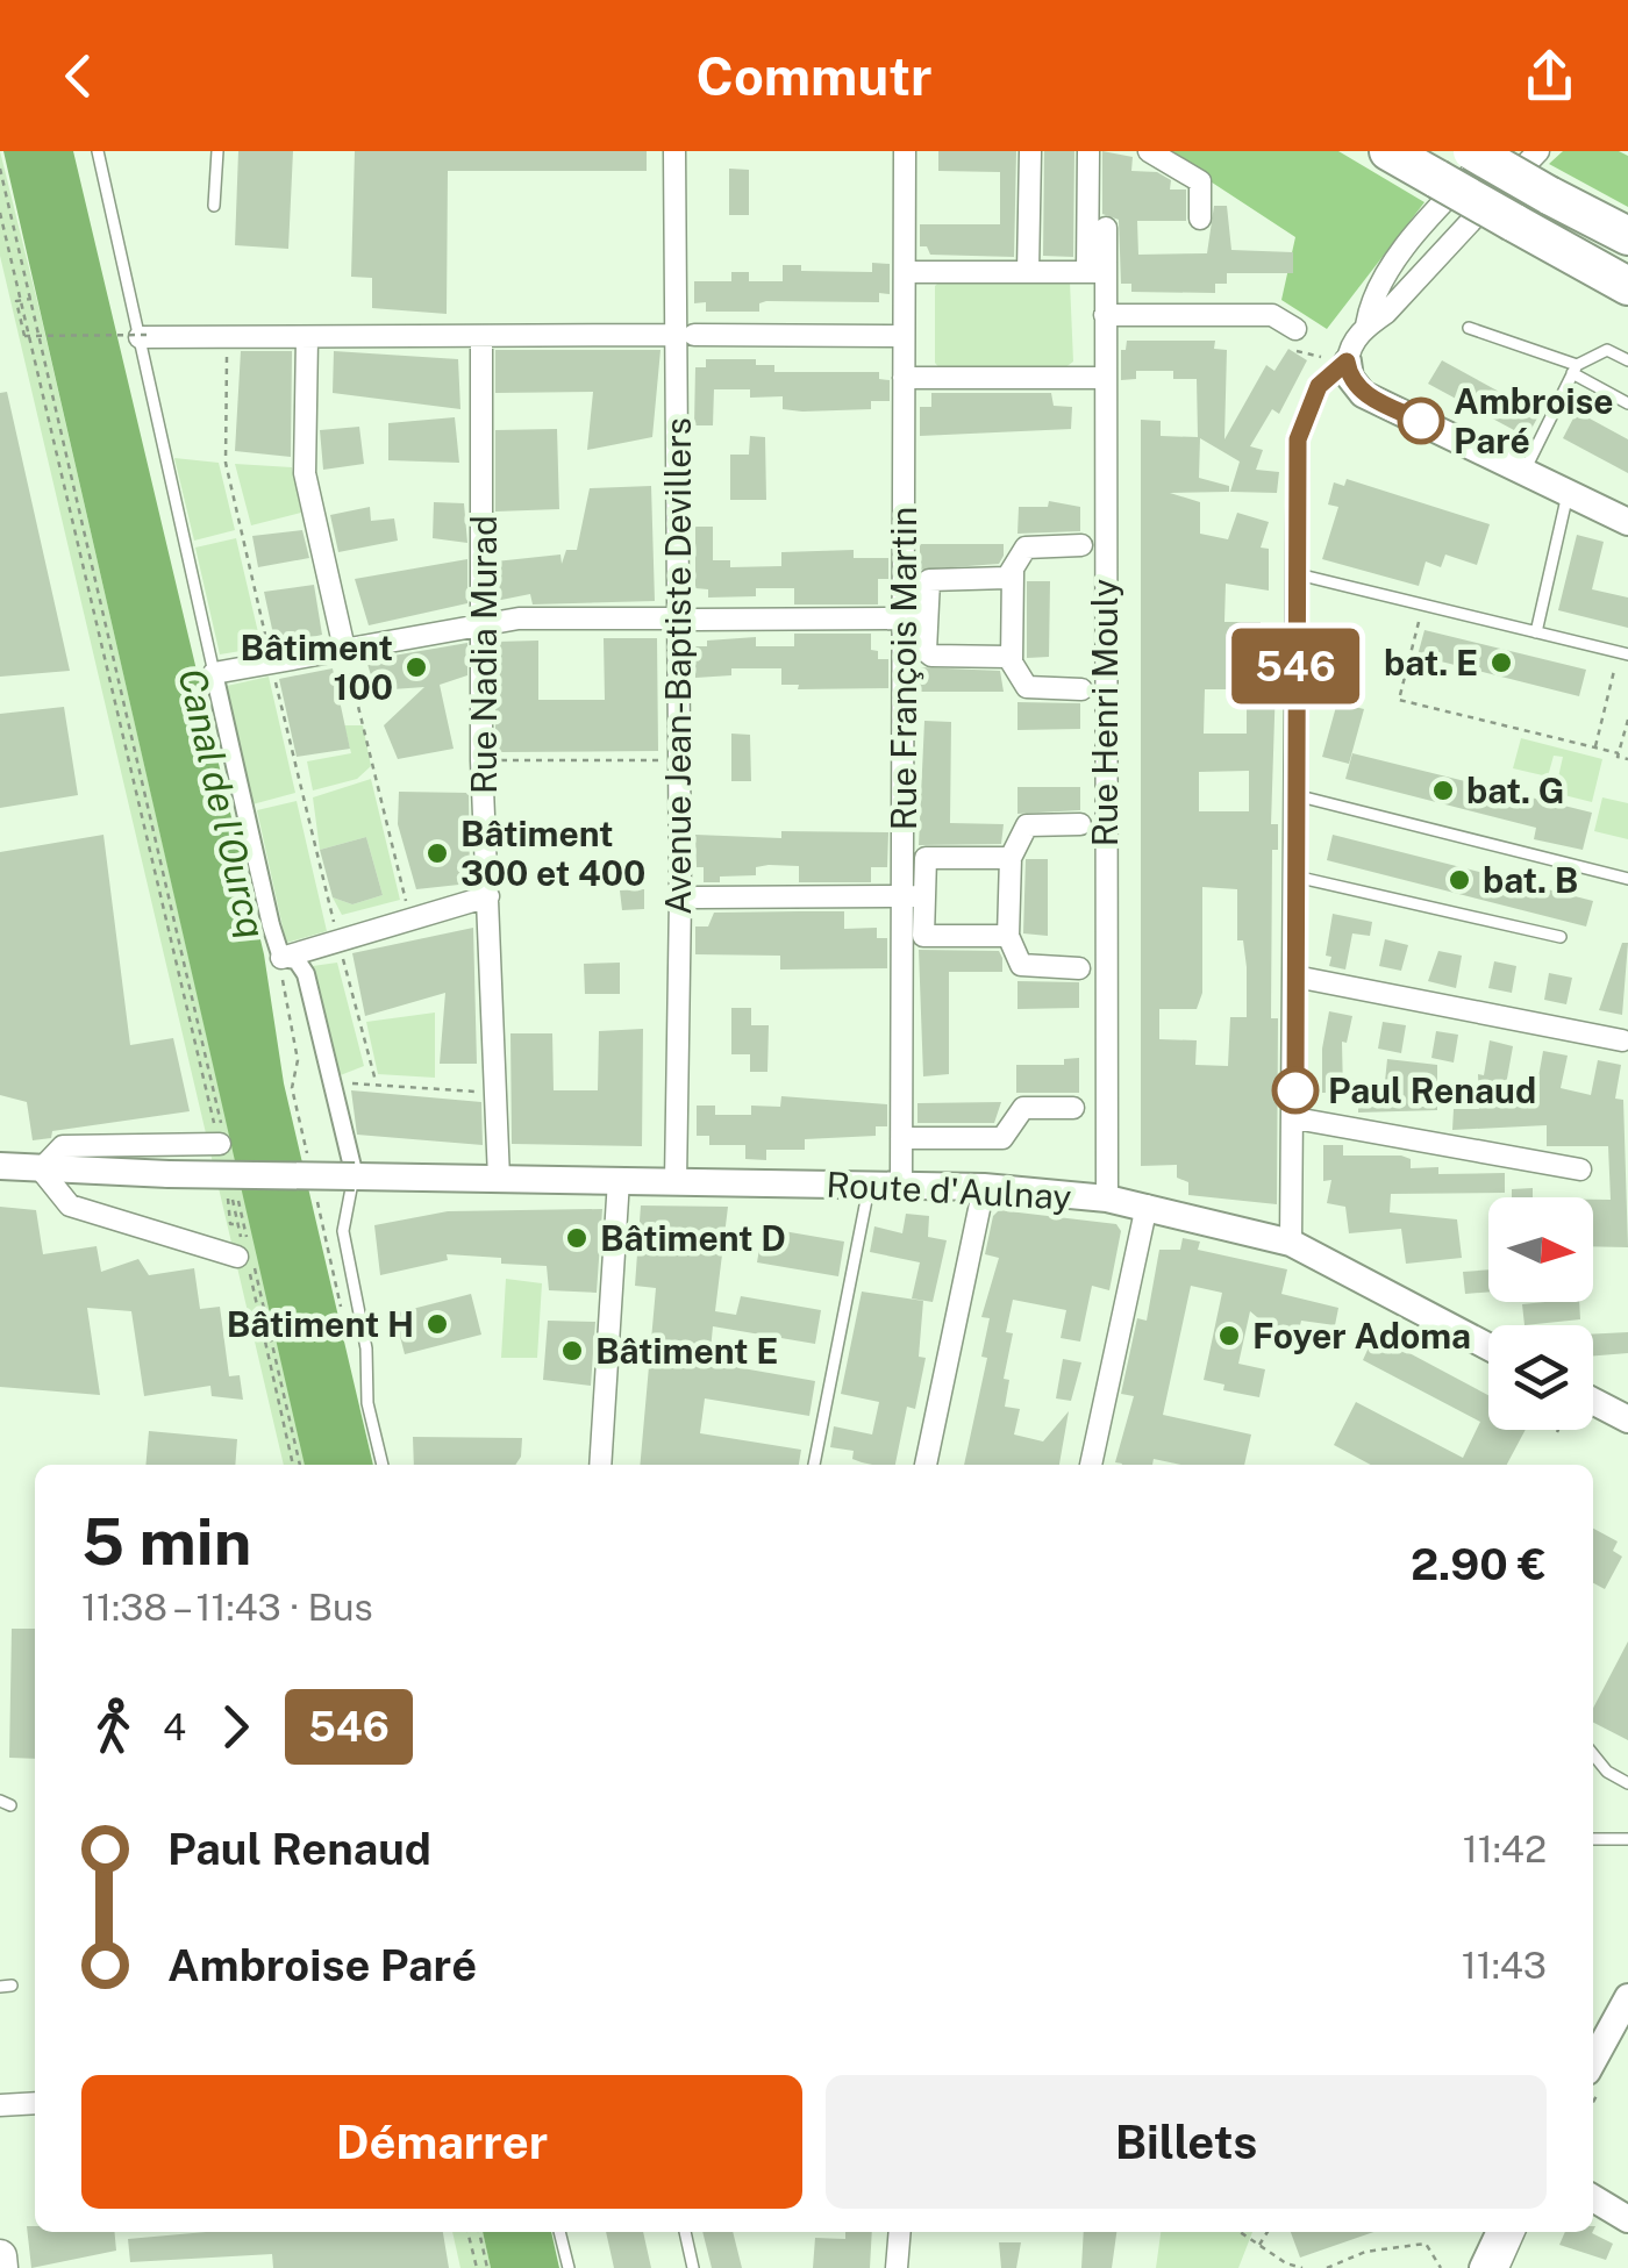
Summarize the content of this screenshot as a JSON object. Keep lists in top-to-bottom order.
{
  "streets": {
    "street": [
      "Rue Nadia Murad",
      "Avenue Jean-Baptiste Devillers",
      "Rue François Martin",
      "Rue Henri Mouly",
      "Route d'Aulnay"
    ]
  },
  "crossings": [
    ["Rue Nadia Murad", "Route d'Aulnay"],
    ["Avenue Jean-Baptiste Devillers", "Route d'Aulnay"],
    ["Rue François Martin", "Route d'Aulnay"],
    ["Rue Henri Mouly", "Route d'Aulnay"]
  ],
  "water": ["Canal de l'Ourcq"],
  "places": [
    "Ambroise Paré",
    "bat. E",
    "Bâtiment 100",
    "bat. G",
    "Bâtiment 300 et 400",
    "bat. B",
    "Paul Renaud",
    "Bâtiment D",
    "Bâtiment H",
    "Foyer Adoma",
    "Bâtiment E"
  ],
  "lines": ["bus line 546"],
  "north": "right",
  "page": {
    "header": "Commutr",
    "on_map": "546",
    "heading": ["5 min", "11:38 – 11:43 · Bus", "2.90 €"],
    "legs": ["4", "546"],
    "list": [
      {
        "name": "Paul Renaud",
        "value": "11:42"
      },
      {
        "name": "Ambroise Paré",
        "value": "11:43"
      }
    ],
    "buttons": ["Démarrer", "Billets"]
  }
}
